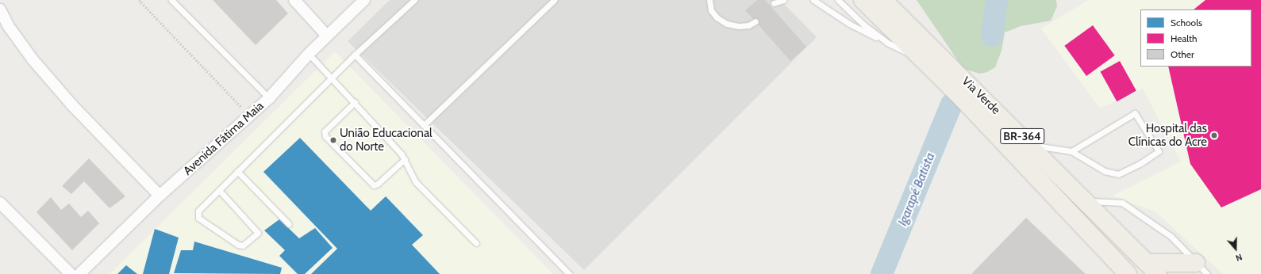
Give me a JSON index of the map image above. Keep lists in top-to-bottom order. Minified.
{"streets":{"main road":["Via Verde","BR-364"],"street":["Avenida Fátima Maia"]},"water":["Igarapé Batista"],"places":["Hospital das Clínicas do Acre","União Educacional do Norte"],"legend":["Schools","Health","Other"],"north":"bottom"}
